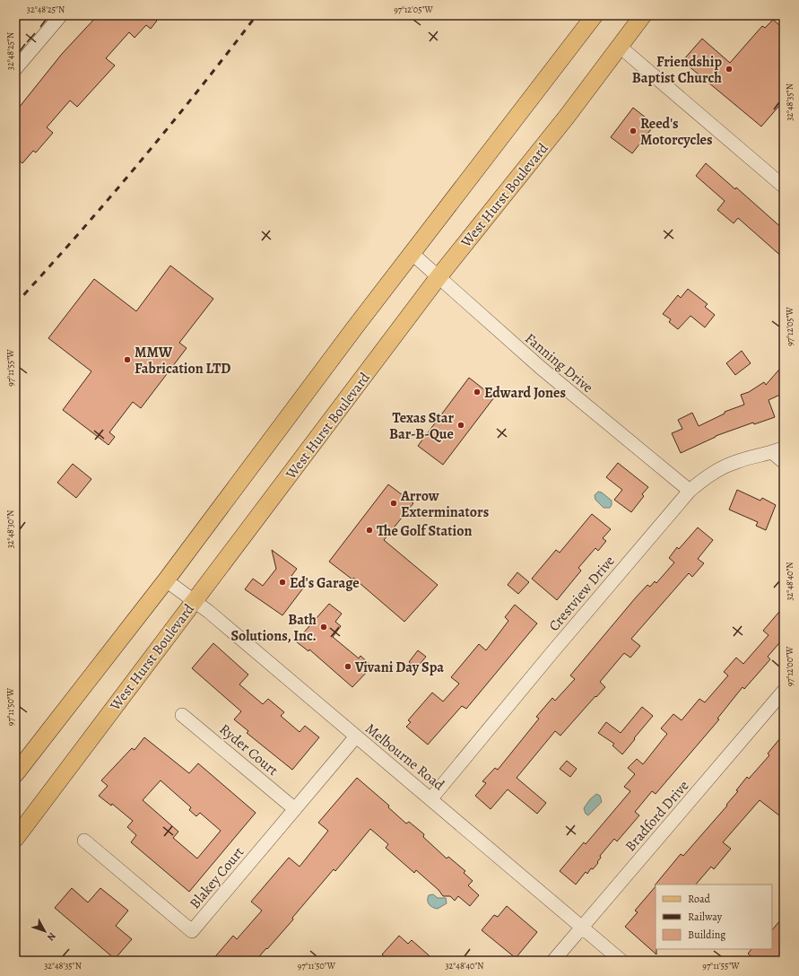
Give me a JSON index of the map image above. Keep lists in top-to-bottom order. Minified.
{"streets":{"main road":["West Hurst Boulevard"],"street":["Fanning Drive","Crestview Drive","Ryder Court","Melbourne Road","Bradford Drive","Blakey Court"]},"crossings":[["West Hurst Boulevard","Fanning Drive"],["West Hurst Boulevard","Melbourne Road"],["Fanning Drive","Crestview Drive"],["Crestview Drive","Melbourne Road"],["Ryder Court","Blakey Court"],["Melbourne Road","Bradford Drive"],["Melbourne Road","Blakey Court"]],"places":["Friendship Baptist Church","Reed's Motorcycles","MMW Fabrication LTD","Edward Jones","Texas Star Bar-B-Que","Arrow Exterminators","The Golf Station","Ed's Garage","Bath Solutions, Inc.","Vivani Day Spa"],"legend":["Road","Railway","Building"],"north":"bottom right","coordinates":["32°48'25\"N","97°12'05\"W","32°48'35\"N","97°11'55\"W","32°48'30\"N","32°48'40\"N","97°12'00\"W","97°11'50\"W"]}
